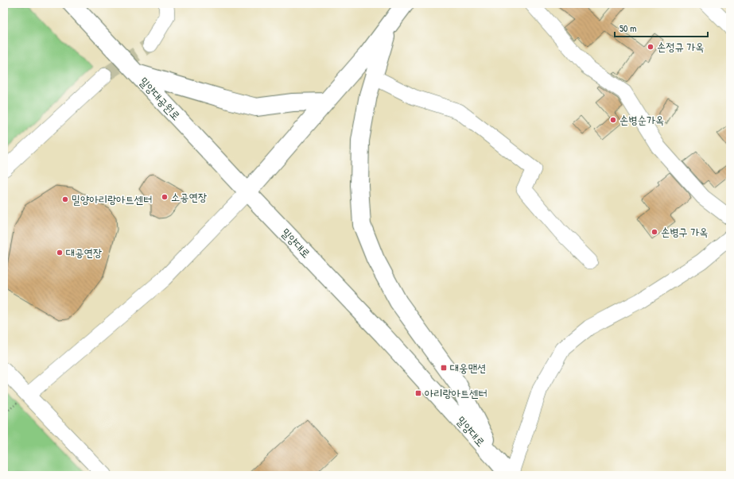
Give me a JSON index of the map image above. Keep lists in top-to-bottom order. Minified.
{"streets":{"main road":["밀양대공원로","밀양대로"]},"crossings":[["밀양대공원로","밀양대로"]],"places":{"other":["손정규 가옥","손병순가옥","소공연장","밀양아리랑아트센터","손병구 가옥","대공연장"],"transit":["대웅맨션","아리랑아트센터"]},"scale_bar":"50 m"}
